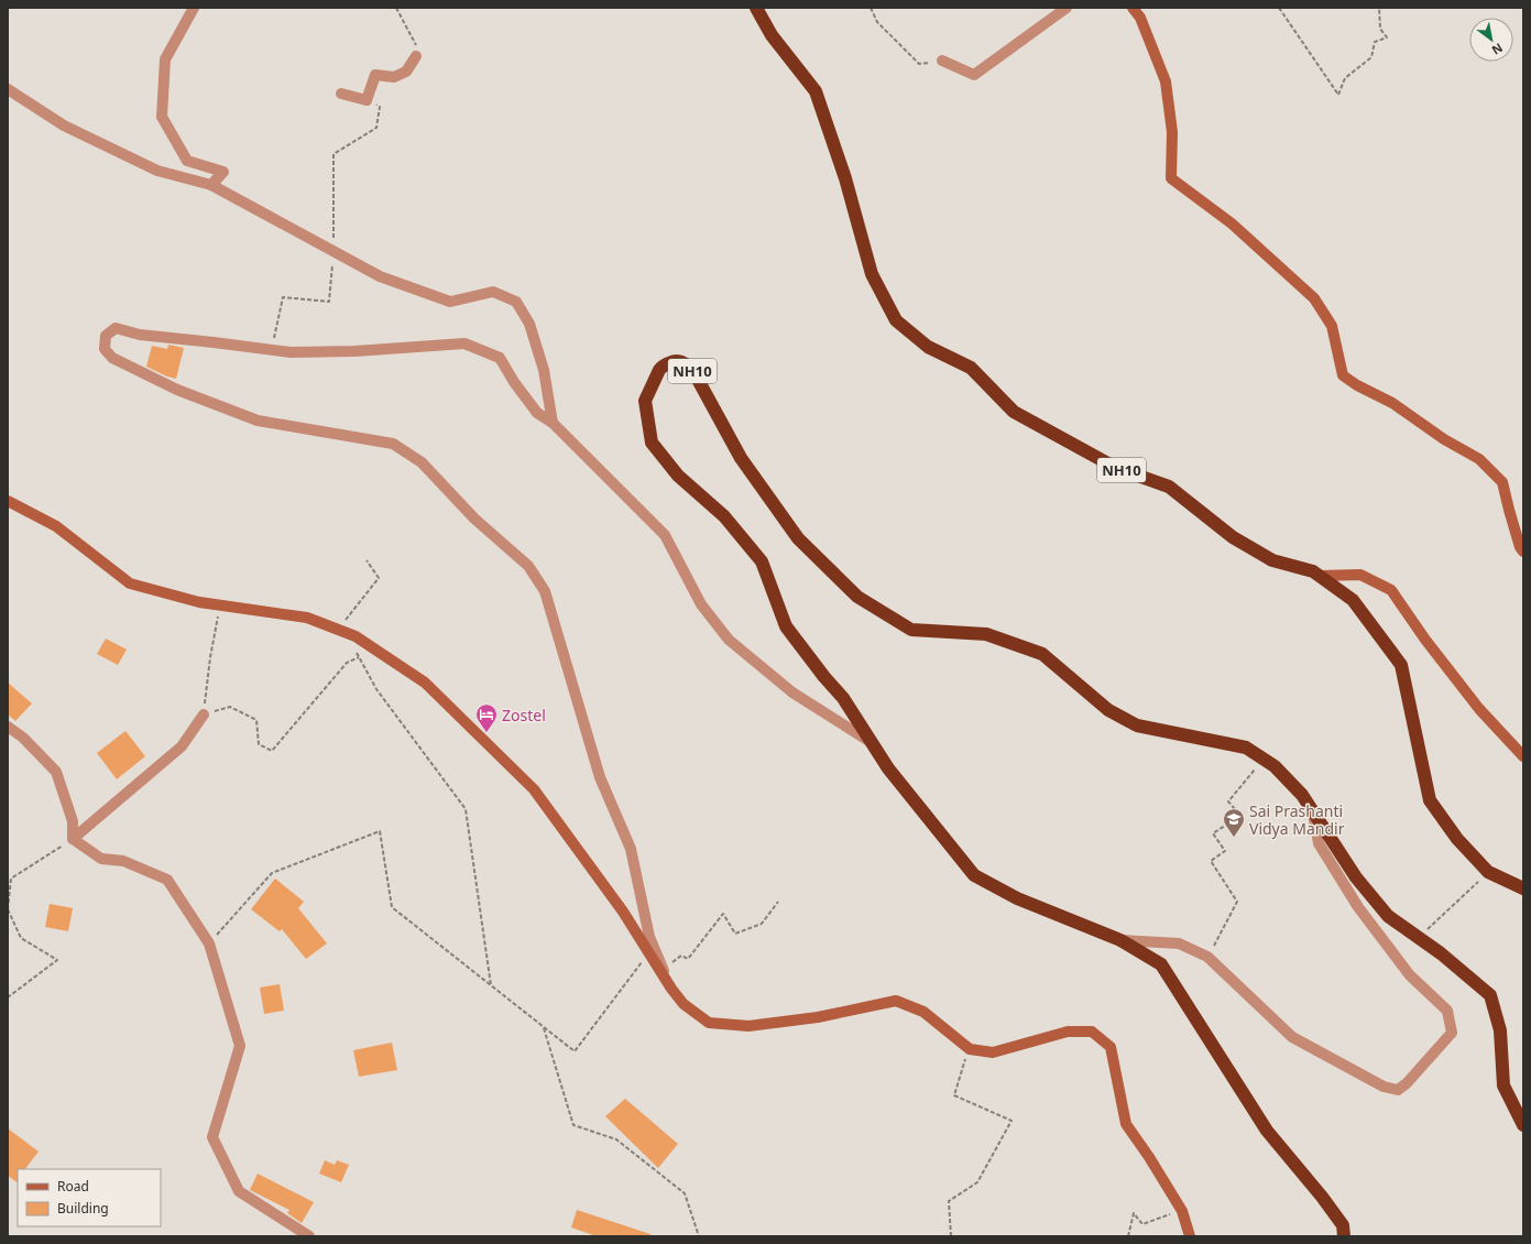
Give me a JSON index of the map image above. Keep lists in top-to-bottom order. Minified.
{"streets":{"highway":["NH10"]},"places":{"hotel":["Zostel"],"school or university":["Sai Prashanti Vidya Mandir"]},"legend":["Road","Building"],"north":"bottom right"}
